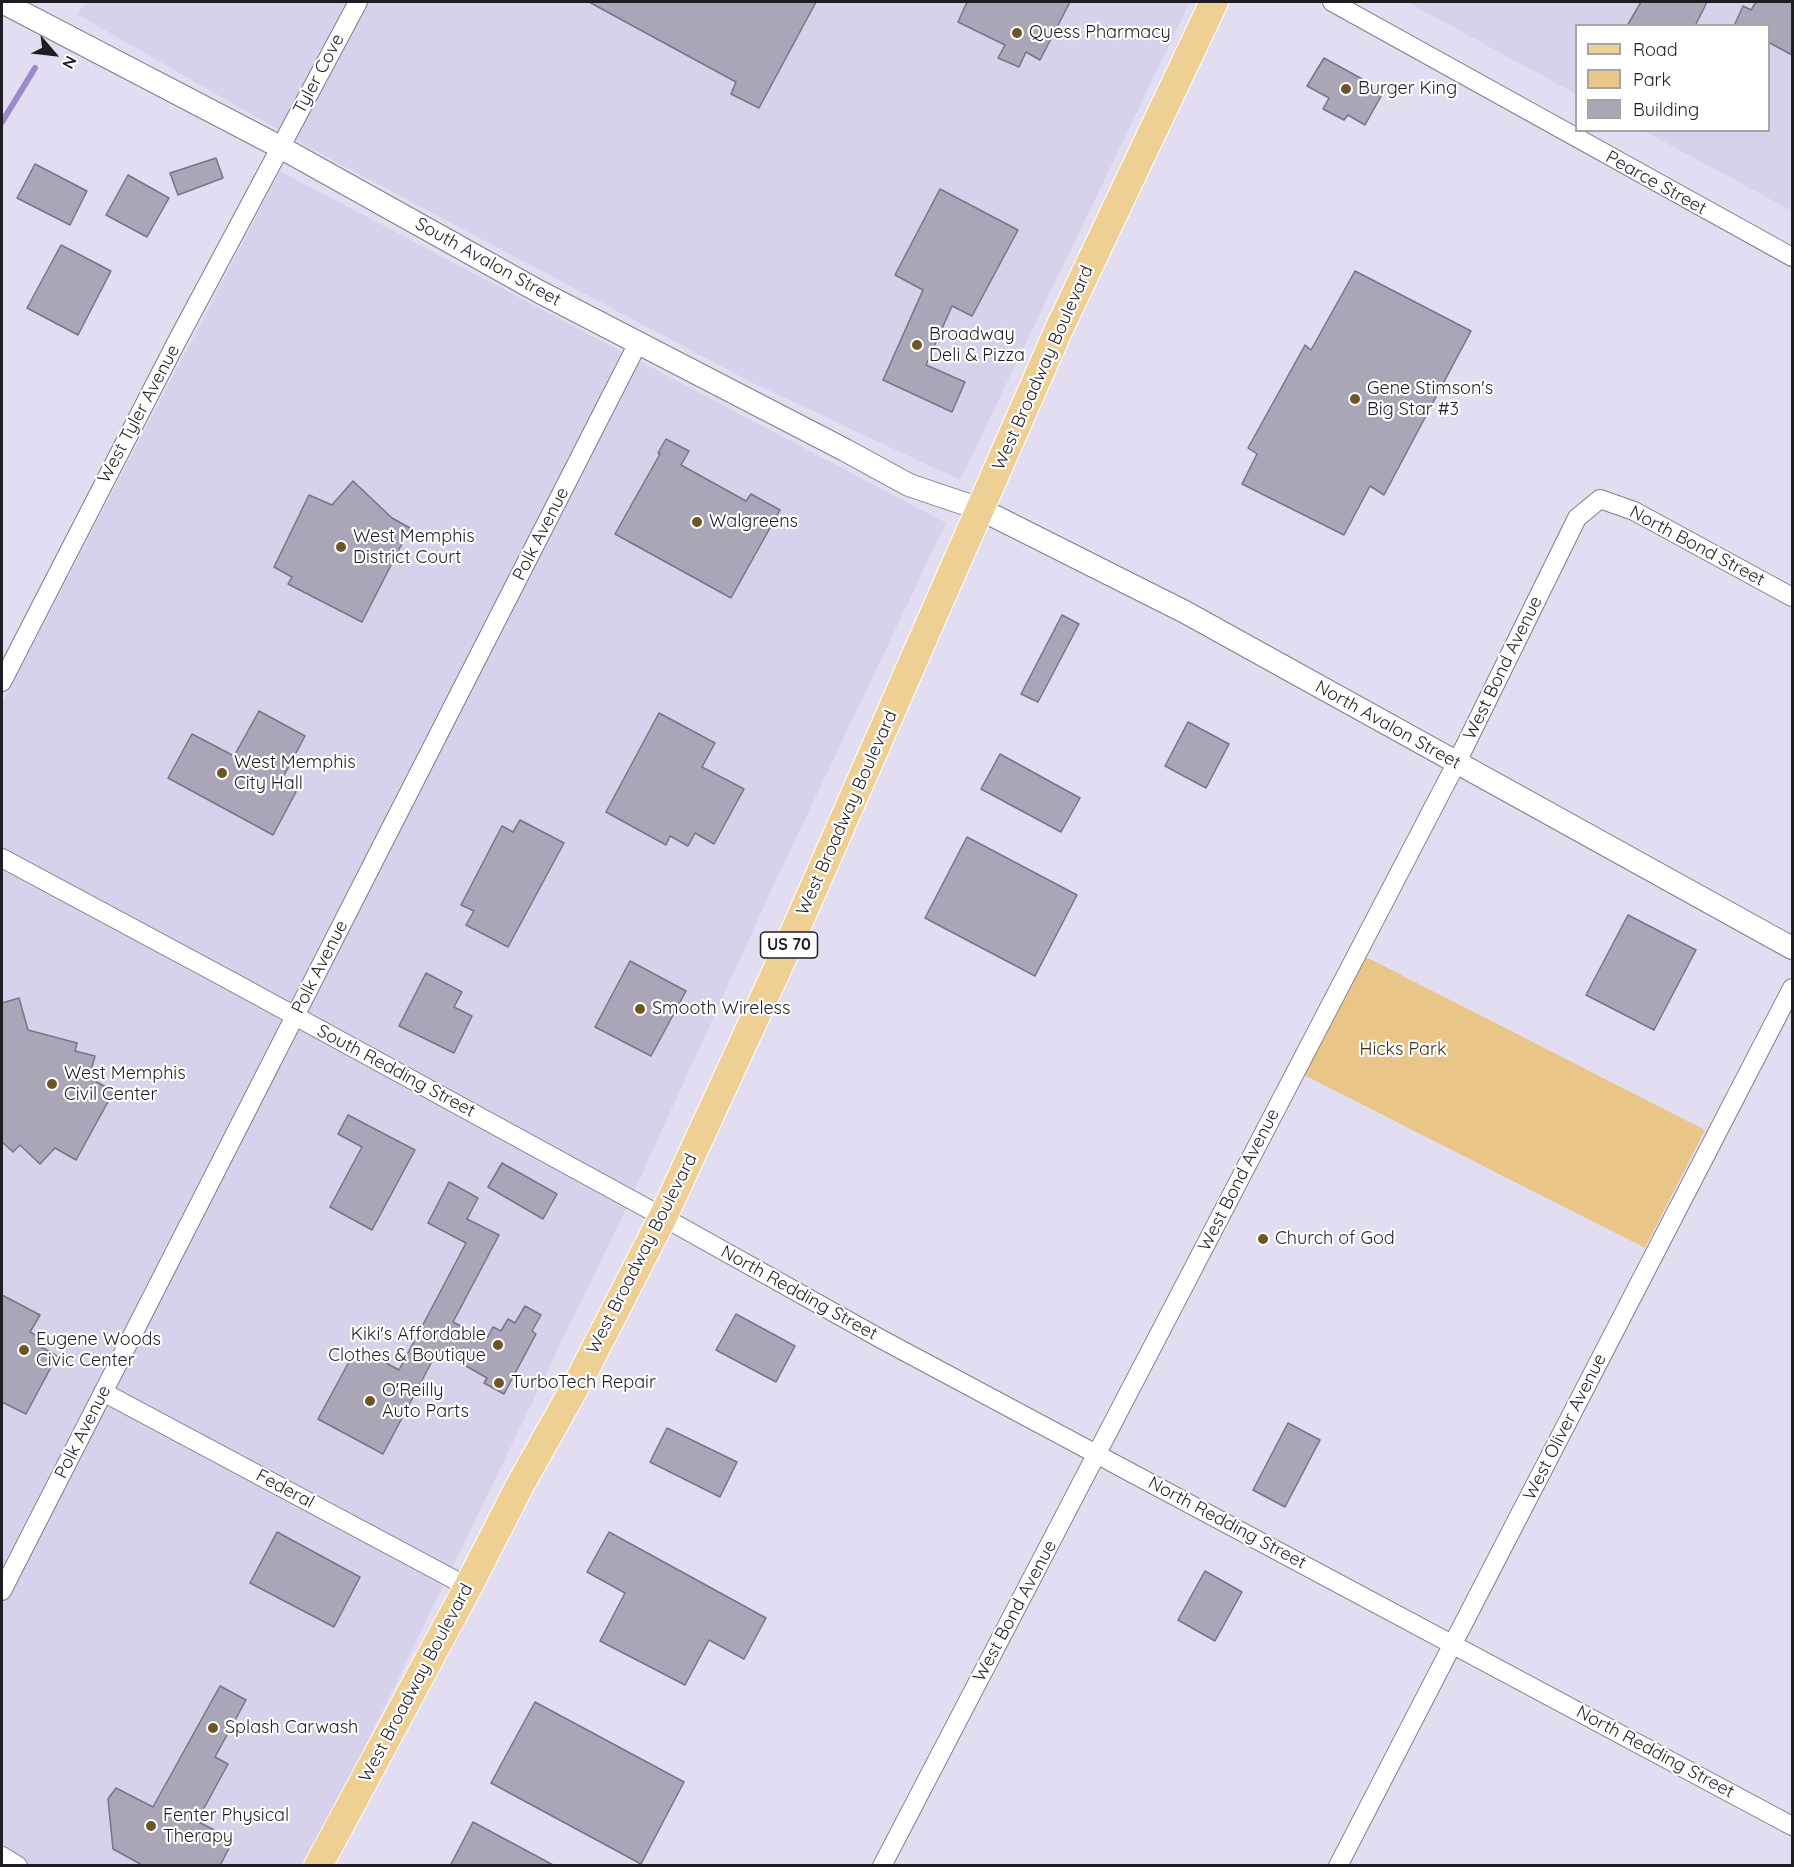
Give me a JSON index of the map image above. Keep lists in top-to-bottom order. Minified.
{"streets":{"main road":["West Broadway Boulevard","US 70"],"street":["Tyler Cove","Pearce Street","South Avalon Street","West Tyler Avenue","Polk Avenue","North Bond Street","West Bond Avenue","North Avalon Street","South Redding Street","North Redding Street","West Oliver Avenue","Federal"]},"crossings":[["Tyler Cove","South Avalon Street"],["Tyler Cove","West Tyler Avenue"],["South Avalon Street","West Broadway Boulevard"],["South Avalon Street","West Tyler Avenue"],["South Avalon Street","Polk Avenue"],["South Avalon Street","North Avalon Street"],["West Broadway Boulevard","North Avalon Street"],["West Broadway Boulevard","South Redding Street"],["West Broadway Boulevard","North Redding Street"],["West Broadway Boulevard","Federal"],["Polk Avenue","South Redding Street"],["Polk Avenue","Federal"],["North Bond Street","West Bond Avenue"],["West Bond Avenue","North Avalon Street"],["West Bond Avenue","North Redding Street"],["South Redding Street","North Redding Street"],["North Redding Street","West Oliver Avenue"]],"parks":["Hicks Park"],"places":["Quess Pharmacy","Burger King","Broadway Deli & Pizza","Gene Stimson's Big Star #3","Walgreens","West Memphis District Court","West Memphis City Hall","Smooth Wireless","West Memphis Civil Center","Church of God","Kiki's Affordable Clothes & Boutique","Eugene Woods Civic Center","TurboTech Repair","O'Reilly Auto Parts","Splash Carwash","Fenter Physical Therapy"],"legend":["Road","Park","Building"],"north":"bottom right"}
